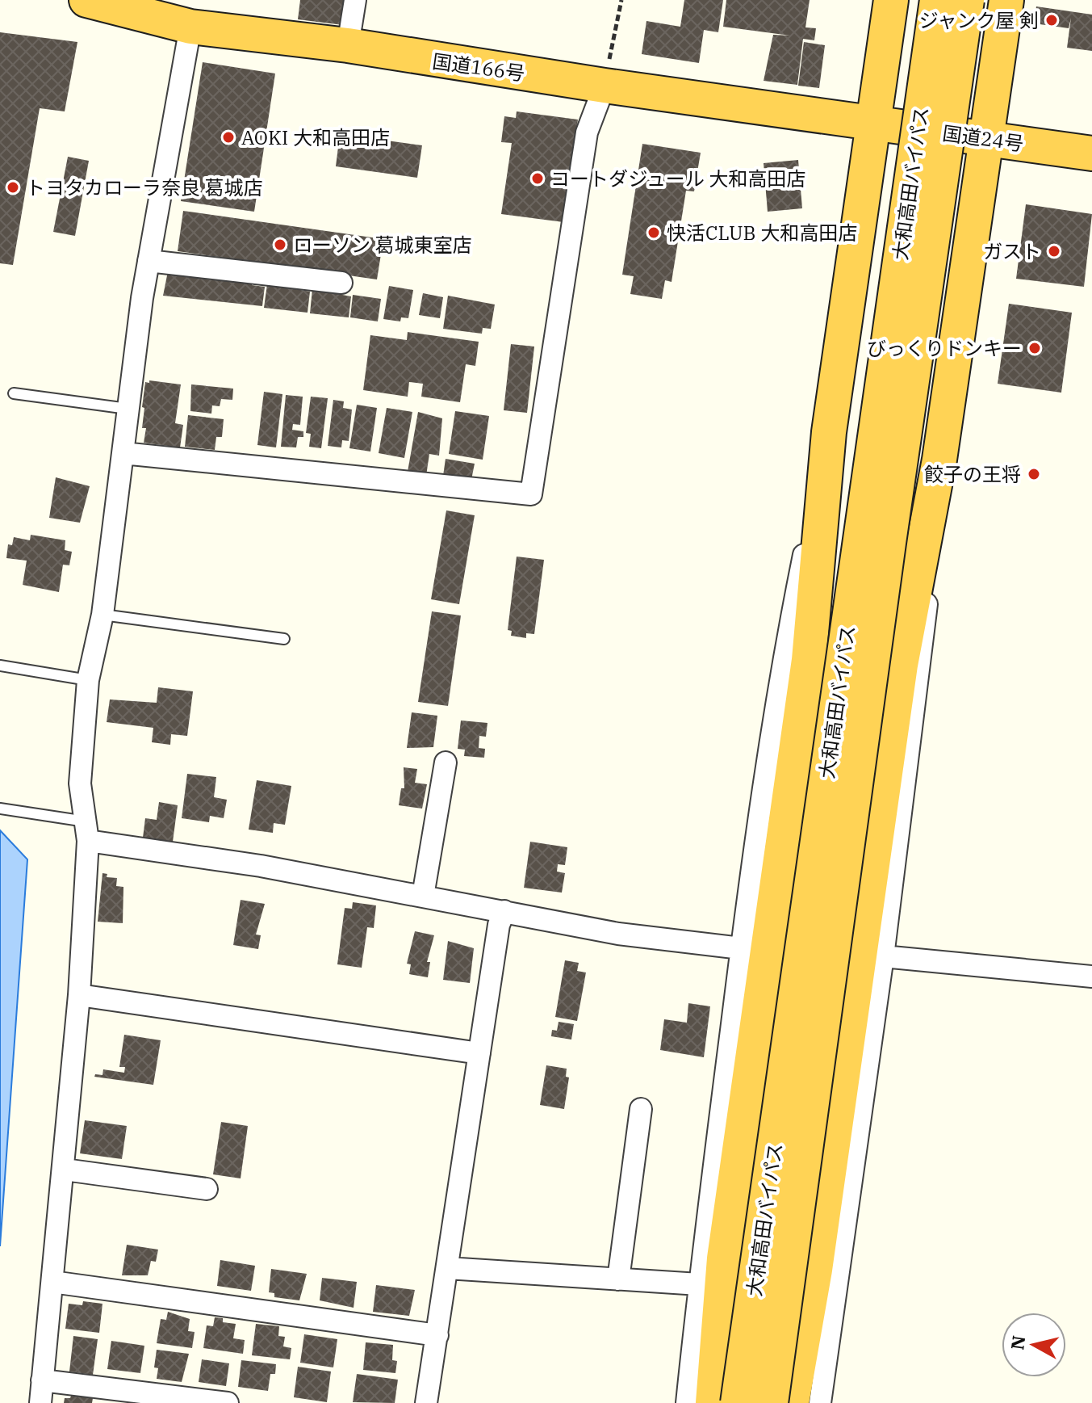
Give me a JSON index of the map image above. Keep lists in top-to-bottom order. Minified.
{"streets":{"highway":["国道166号","国道24号","大和高田バイパス"]},"crossings":[["国道166号","国道24号"]],"places":["ジャンク屋 剣","AOKI 大和高田店","コートダジュール 大和高田店","トヨタカローラ奈良 葛城店","快活CLUB 大和高田店","ローソン 葛城東室店","ガスト","びっくりドンキー","餃子の王将"],"north":"left"}
